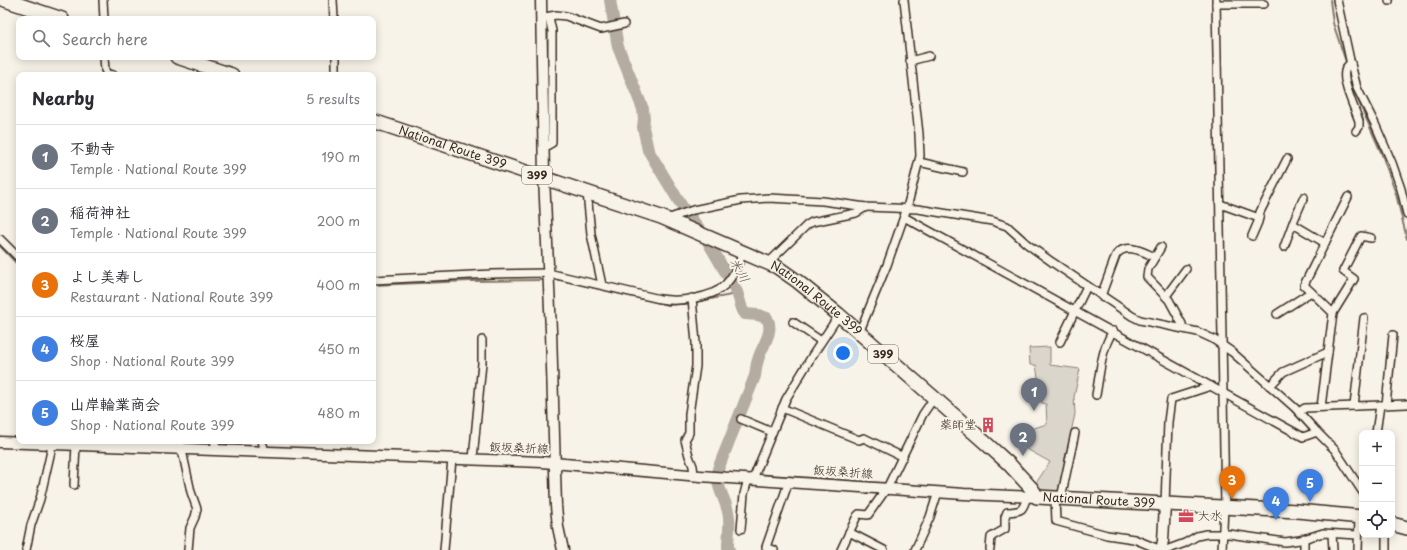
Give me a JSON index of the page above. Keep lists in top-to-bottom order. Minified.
{"streets":{"highway":["National Route 399","399"],"main road":["飯坂桑折線"]},"crossings":[["National Route 399","飯坂桑折線"]],"water":["米川"],"places":{"building":["薬師堂"],"office":["大水"]},"page":{"search":"Search here","heading":["Nearby","5 results"],"list":[{"mark":"1","name":"不動寺","note":"Temple · National Route 399","value":"190 m"},{"mark":"2","name":"稲荷神社","note":"Temple · National Route 399","value":"200 m"},{"mark":"3","name":"よし美寿し","note":"Restaurant · National Route 399","value":"400 m"},{"mark":"4","name":"桜屋","note":"Shop · National Route 399","value":"450 m"},{"mark":"5","name":"山岸輪業商会","note":"Shop · National Route 399","value":"480 m"}],"pins":["1","2","3","5","4"],"map_buttons":["+","−"]}}
